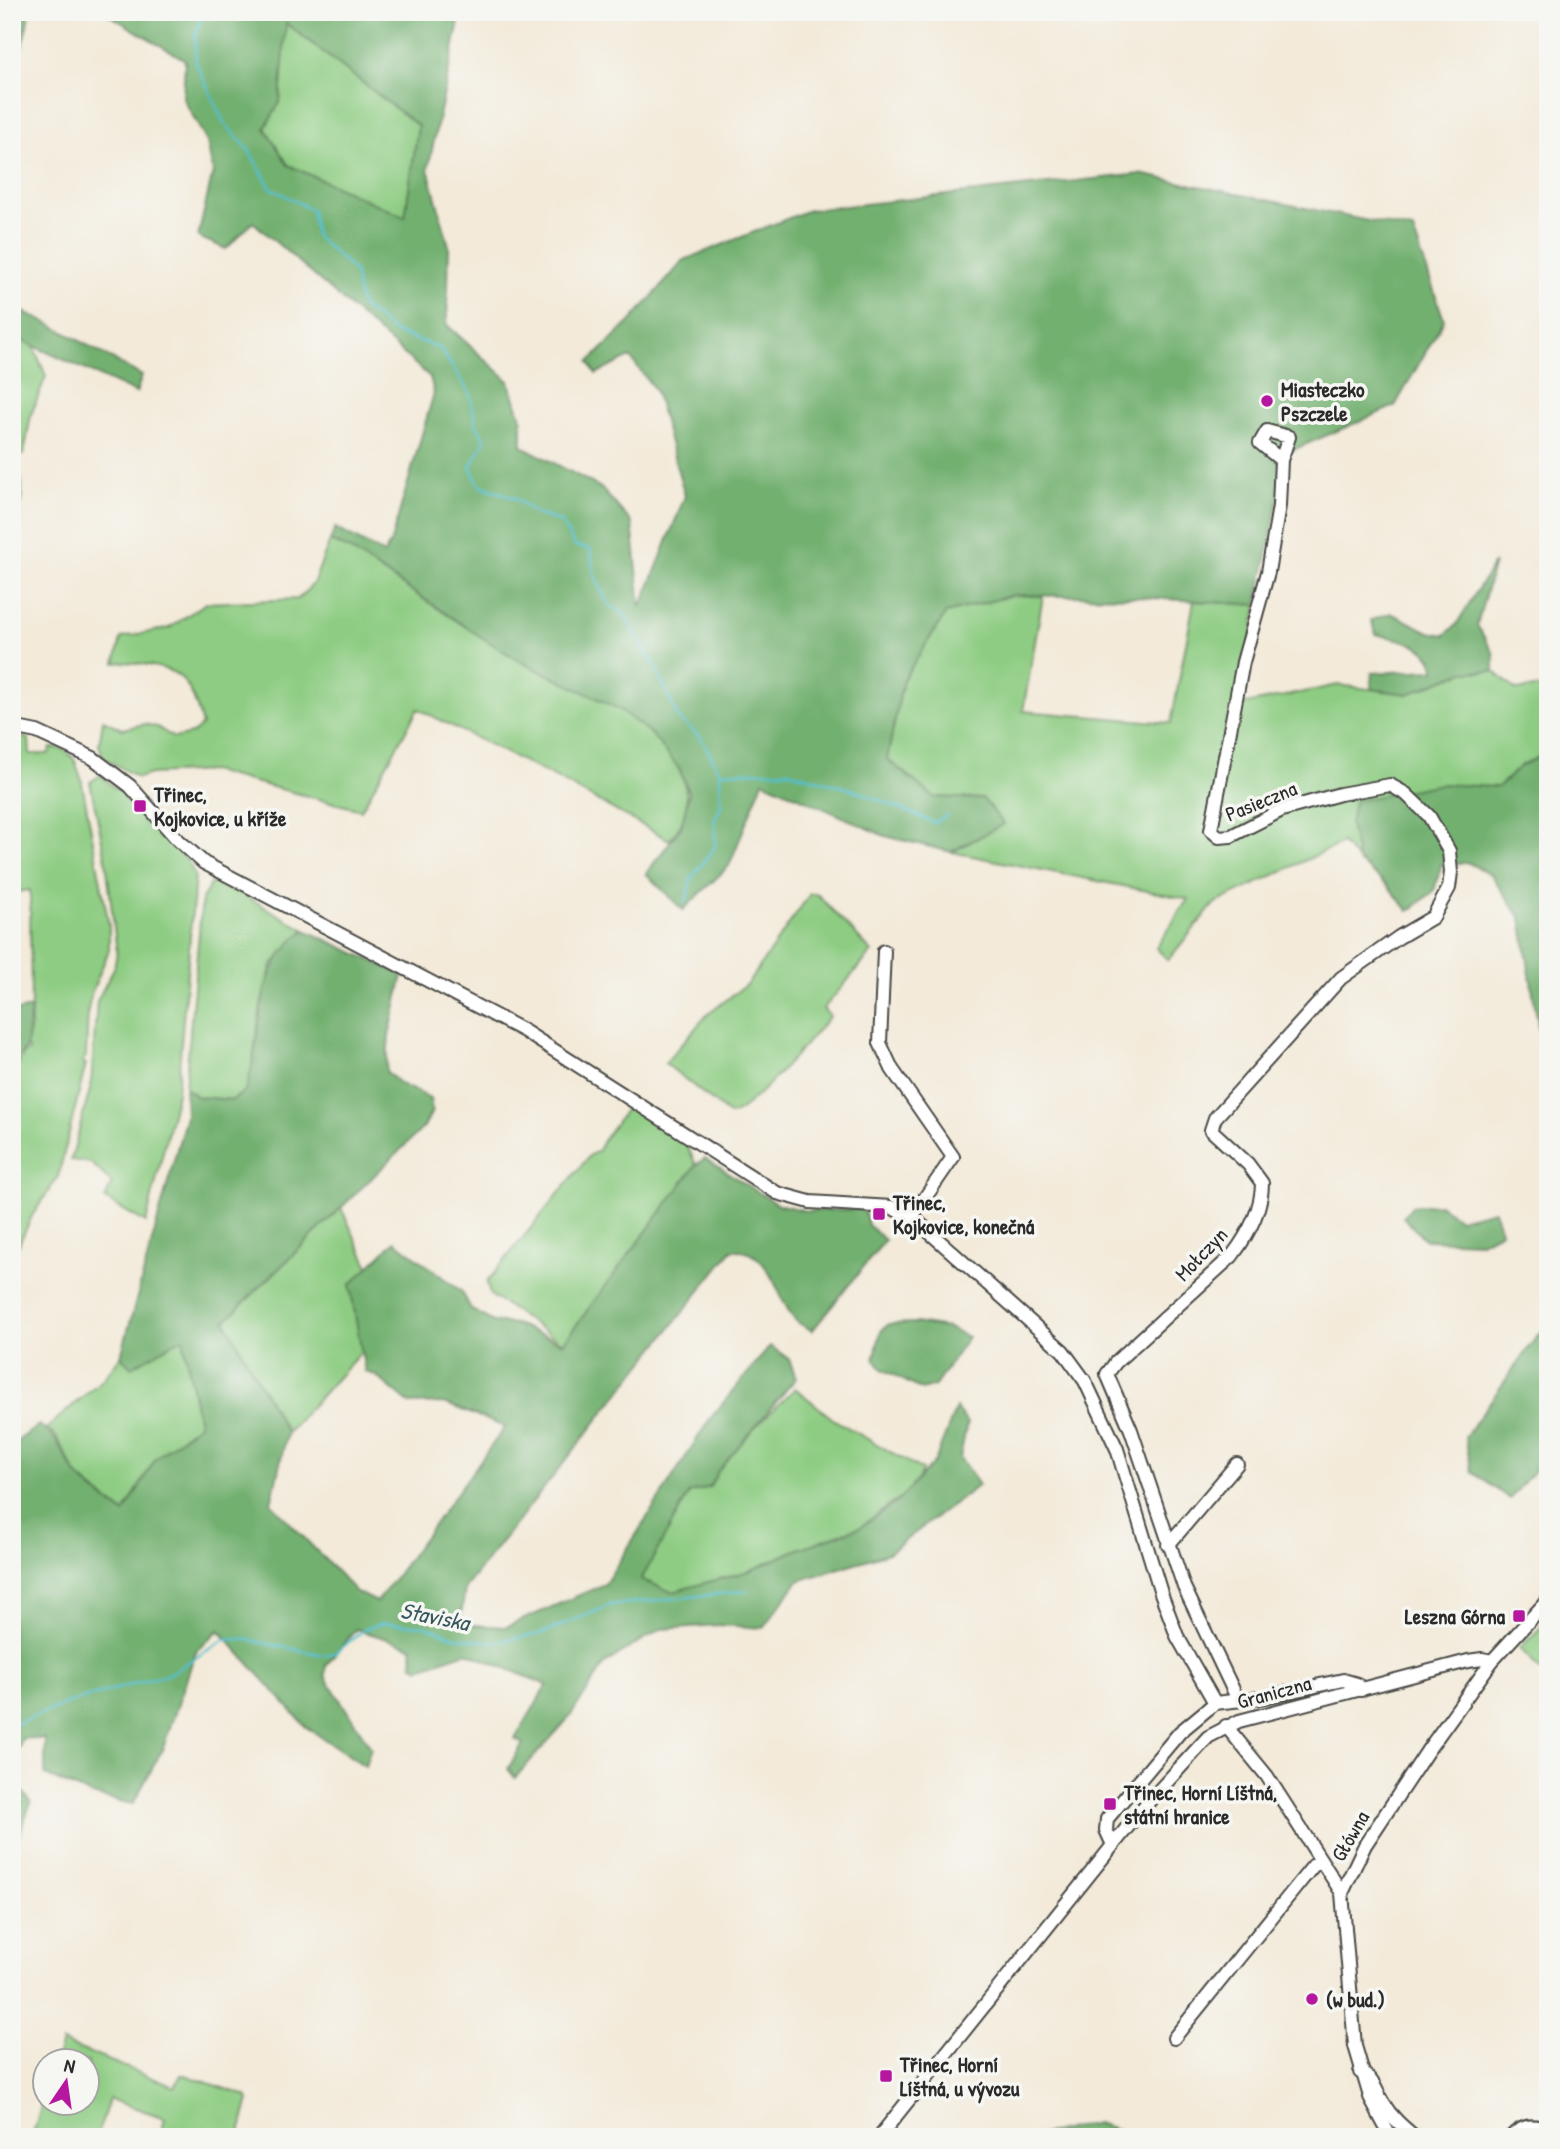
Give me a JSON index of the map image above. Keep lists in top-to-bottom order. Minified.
{"streets":{"street":["Pasieczna","Mołczyn","Graniczna","Główna"]},"crossings":[["Pasieczna","Mołczyn"],["Graniczna","Główna"]],"water":["Staviska"],"places":{"other":["Miasteczko Pszczele","(w bud.)"],"transit":["Třinec, Kojkovice, u kříže","Třinec, Kojkovice, konečná","Leszna Górna","Třinec, Horní Líštná, státní hranice","Třinec, Horní Líštná, u vývozu"]},"north":"top"}
